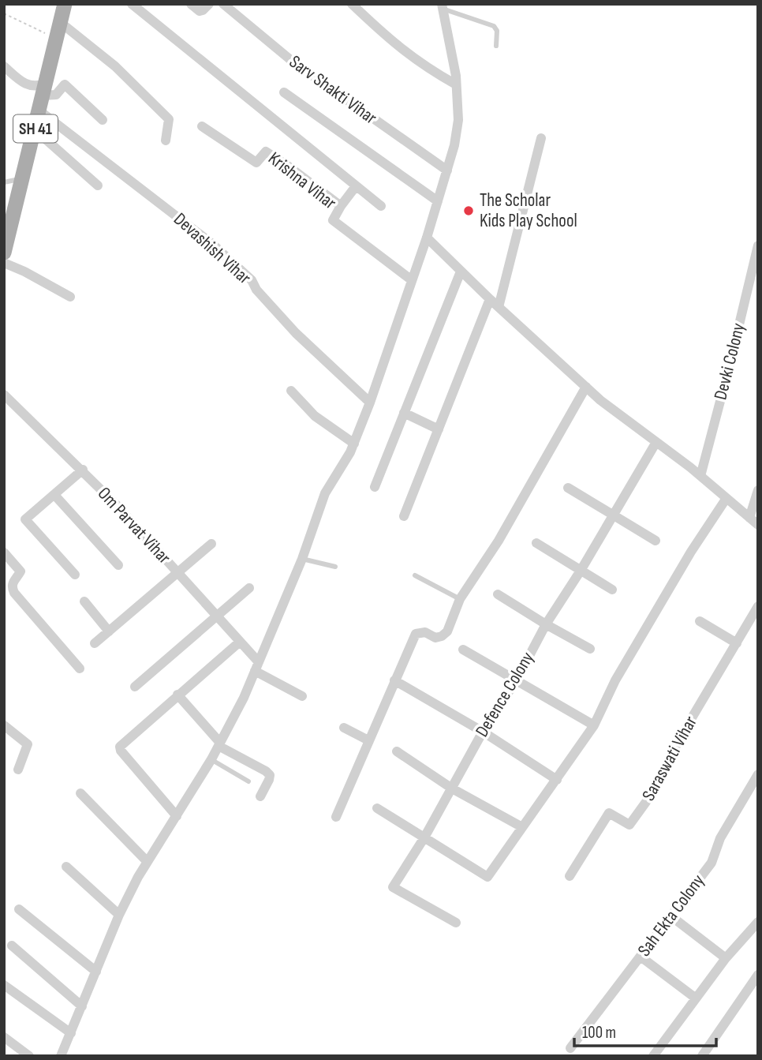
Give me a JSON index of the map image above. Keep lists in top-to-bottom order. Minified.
{"streets":{"main road":["SH 41"],"street":["Sarv Shakti Vihar","Krishna Vihar","Devashish Vihar","Devki Colony","Om Parvat Vihar","Defence Colony","Saraswati Vihar","Sah Ekta Colony"]},"crossings":[["SH 41","Devashish Vihar"]],"places":["The Scholar Kids Play School"],"scale_bar":"100 m"}
